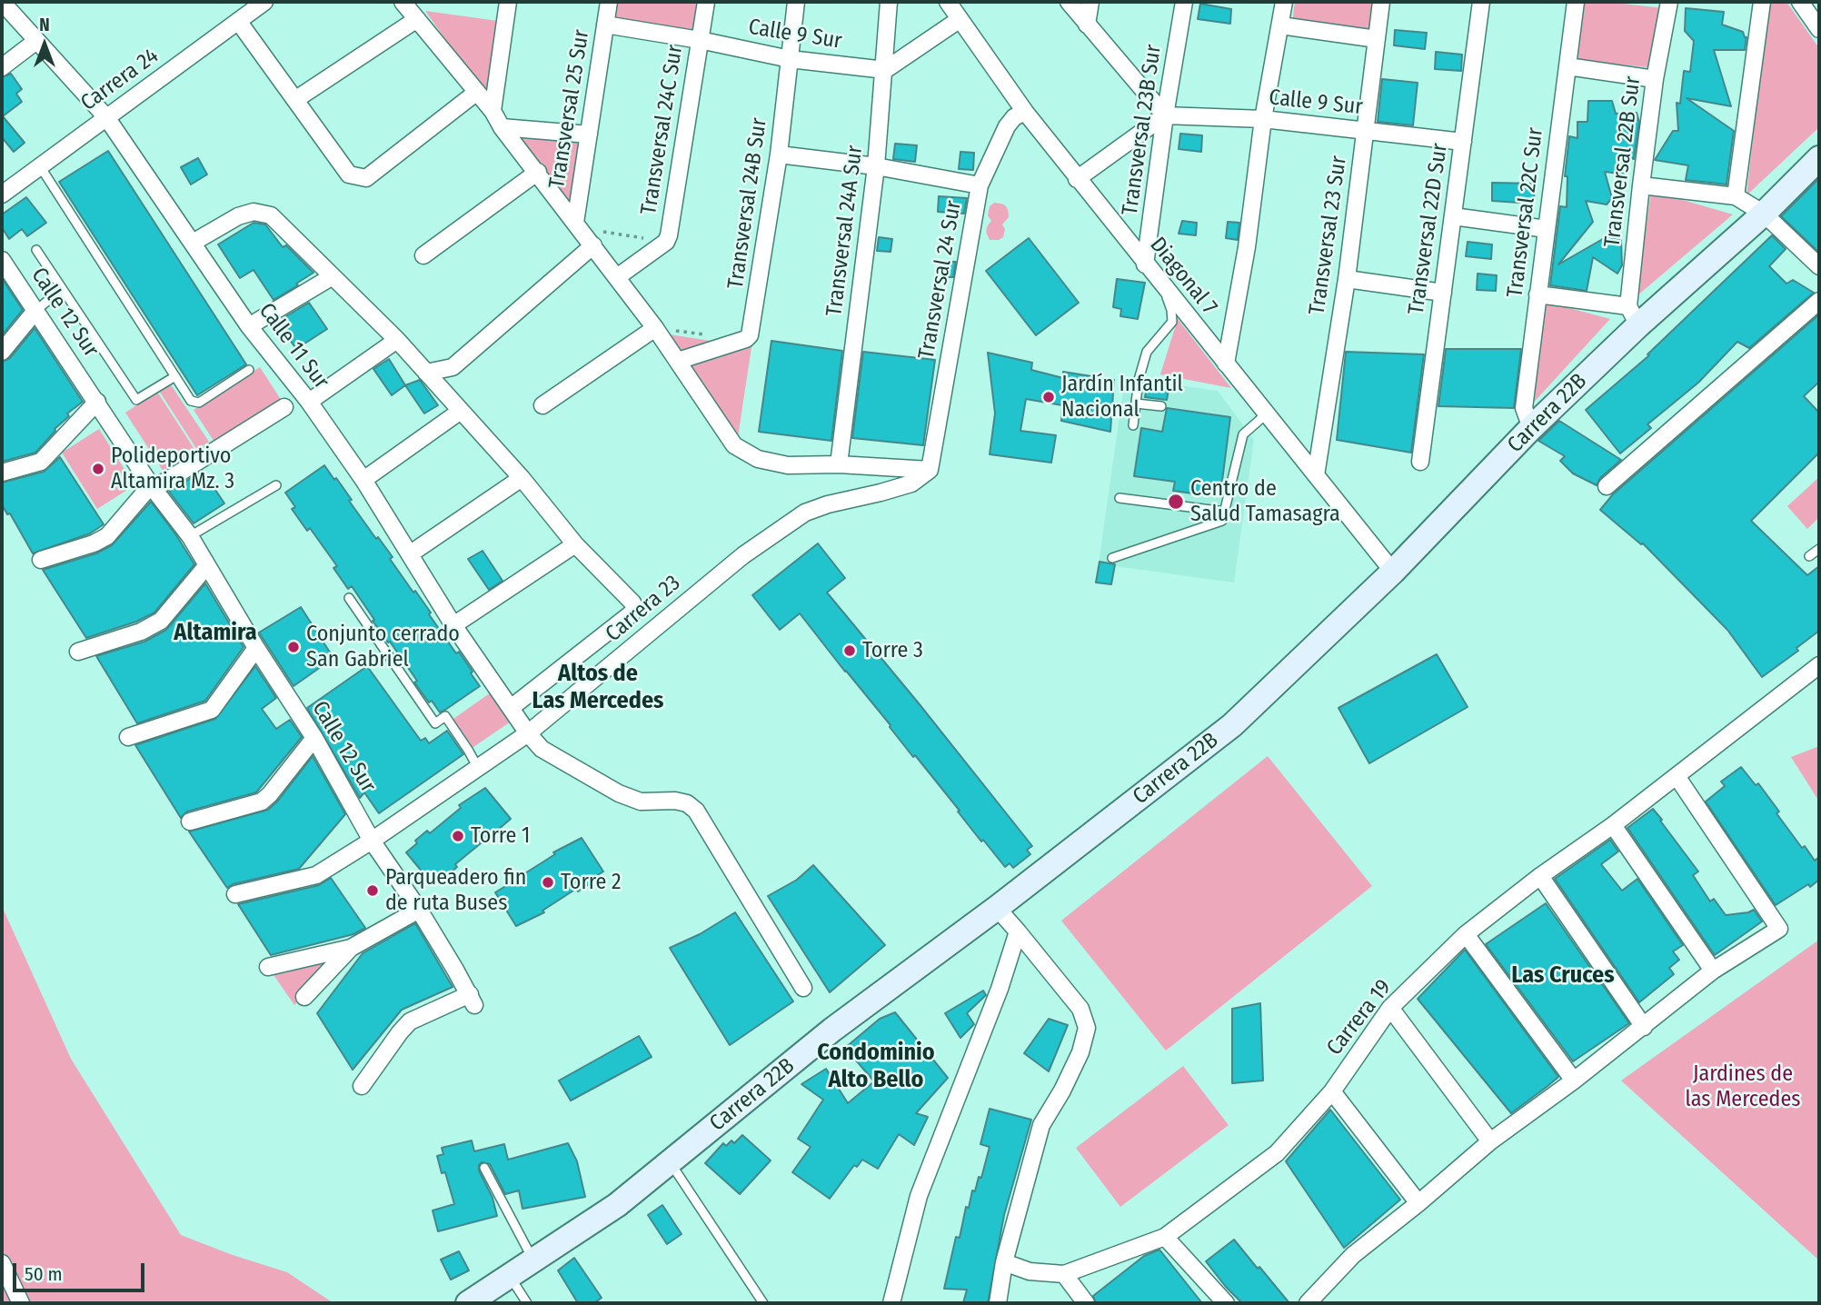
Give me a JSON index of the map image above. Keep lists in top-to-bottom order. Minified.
{"streets":{"street":["Calle 9 Sur","Carrera 24","Transversal 25 Sur","Transversal 24C Sur","Transversal 23B Sur","Transversal 22B Sur","Transversal 24B Sur","Transversal 22C Sur","Transversal 22D Sur","Transversal 24A Sur","Transversal 23 Sur","Diagonal 7","Transversal 24 Sur","Calle 12 Sur","Calle 11 Sur","Carrera 22B","Carrera 23","Carrera 19"]},"crossings":[["Calle 9 Sur","Transversal 25 Sur"],["Calle 9 Sur","Transversal 24C Sur"],["Calle 9 Sur","Transversal 23B Sur"],["Calle 9 Sur","Transversal 24B Sur"],["Calle 9 Sur","Transversal 22D Sur"],["Calle 9 Sur","Transversal 24A Sur"],["Calle 9 Sur","Transversal 23 Sur"],["Carrera 24","Calle 11 Sur"],["Transversal 23B Sur","Diagonal 7"],["Transversal 22B Sur","Carrera 22B"],["Transversal 22C Sur","Carrera 22B"],["Transversal 23 Sur","Diagonal 7"],["Diagonal 7","Transversal 24 Sur"],["Diagonal 7","Carrera 22B"],["Transversal 24 Sur","Carrera 23"],["Calle 12 Sur","Carrera 23"],["Calle 11 Sur","Carrera 23"]],"districts":["Altamira","Altos de Las Mercedes","Las Cruces","Condominio Alto Bello"],"parks":["Jardines de las Mercedes"],"places":["Jardín Infantil Nacional","Polideportivo Altamira Mz. 3","Centro de Salud Tamasagra","Conjunto cerrado San Gabriel","Torre 3","Torre 1","Torre 2","Parqueadero fin de ruta Buses"],"scale_bar":"50 m","north":"top"}
